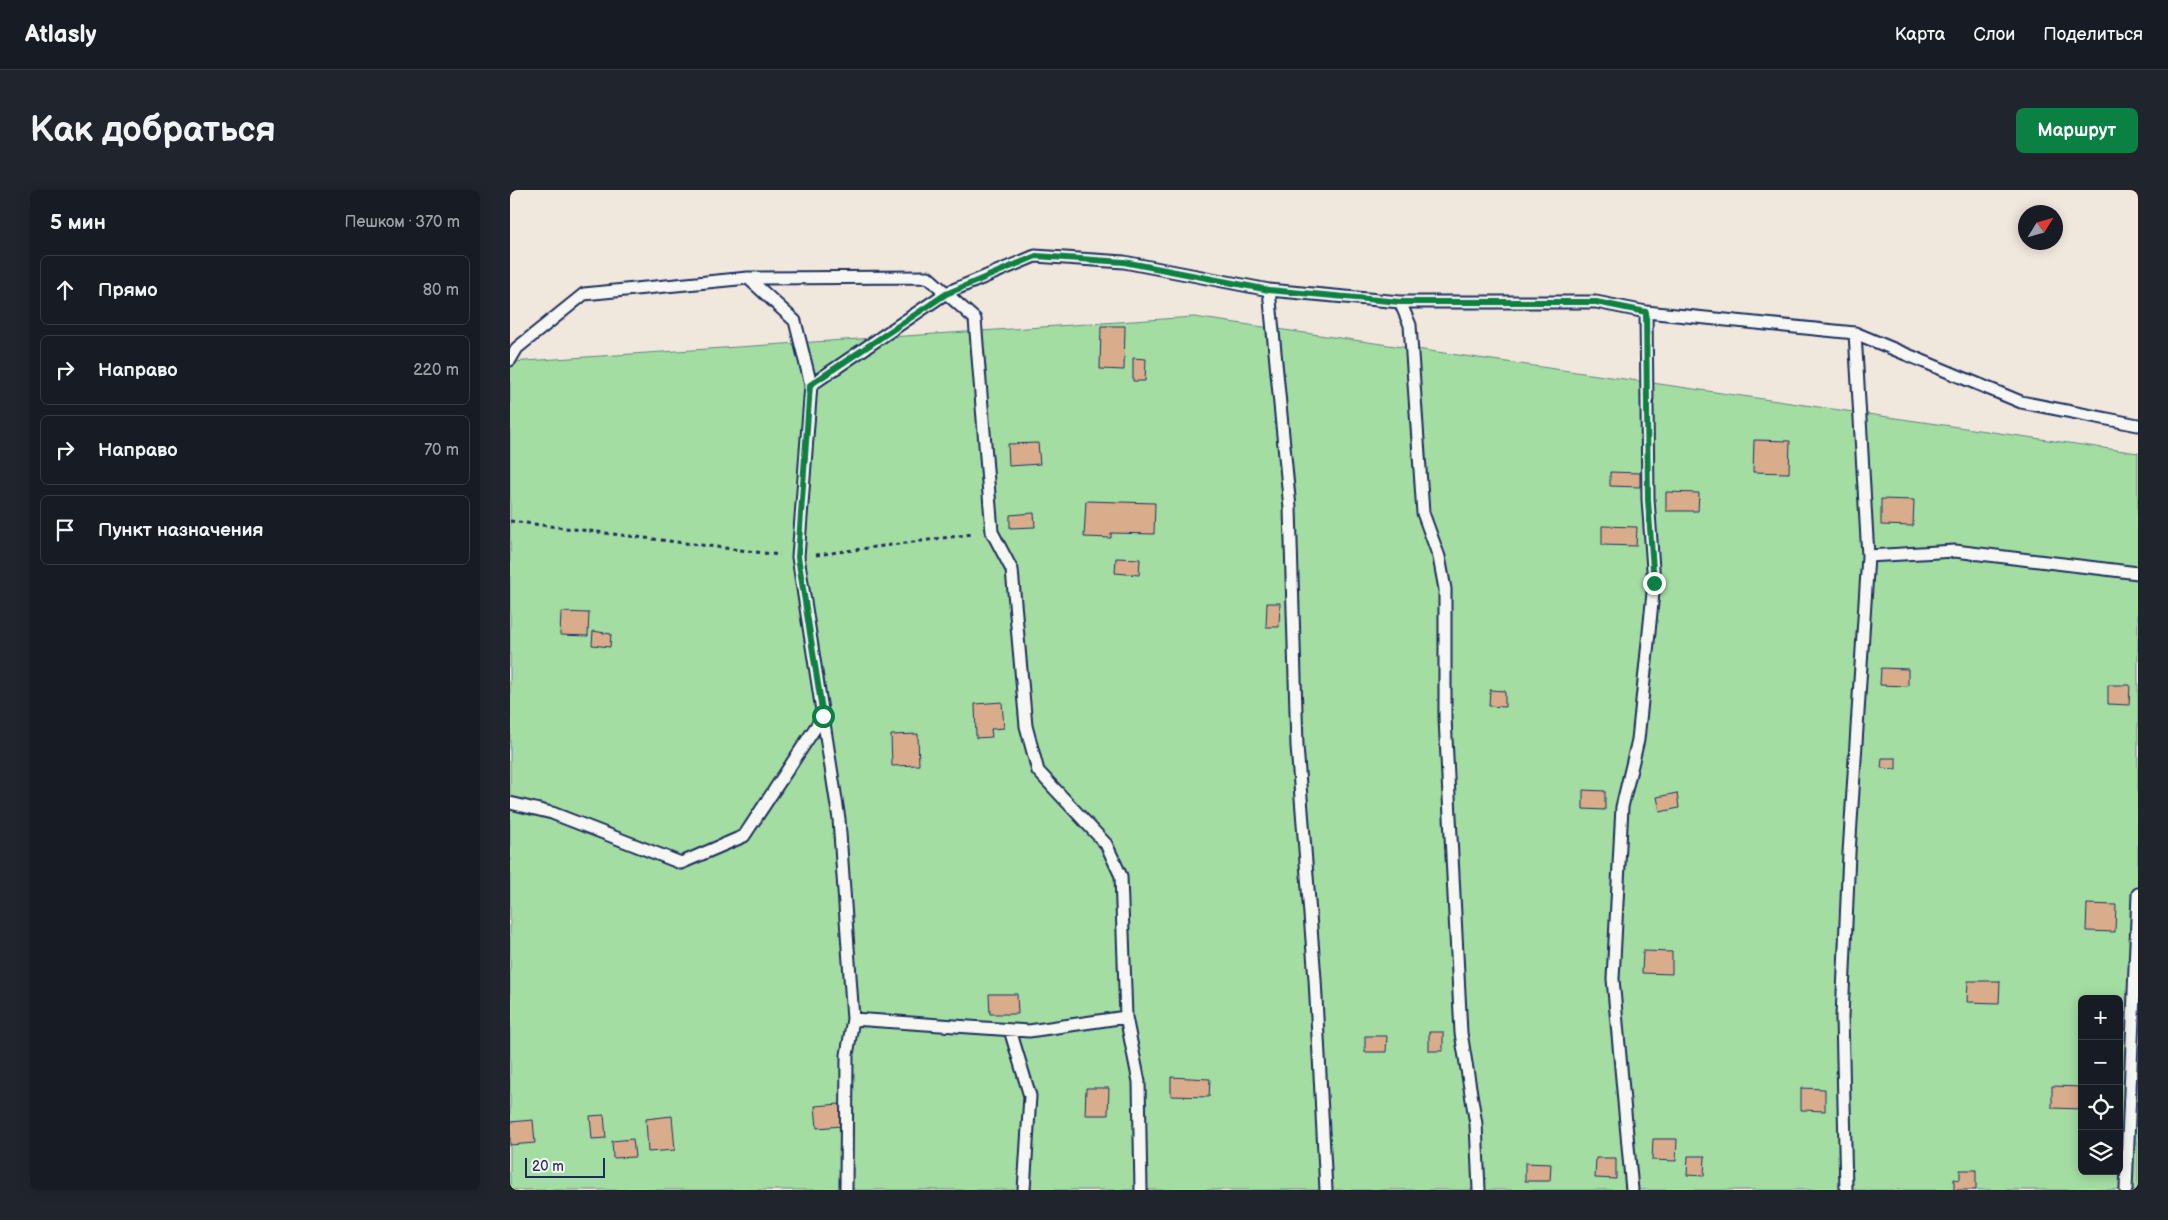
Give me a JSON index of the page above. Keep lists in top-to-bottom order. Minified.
{"scale_bar":"20 m","north":"top right","page":{"header":"Atlasly","nav":["Карта","Слои","Поделиться"],"buttons":"Маршрут","title":"Как добраться","heading":["5 мин","Пешком · 370 m"],"list":[["Прямо","80 m"],["Направо","220 m"],["Направо","70 m"],"Пункт назначения"],"map_buttons":["+","−"],"scale":"20 m"}}
